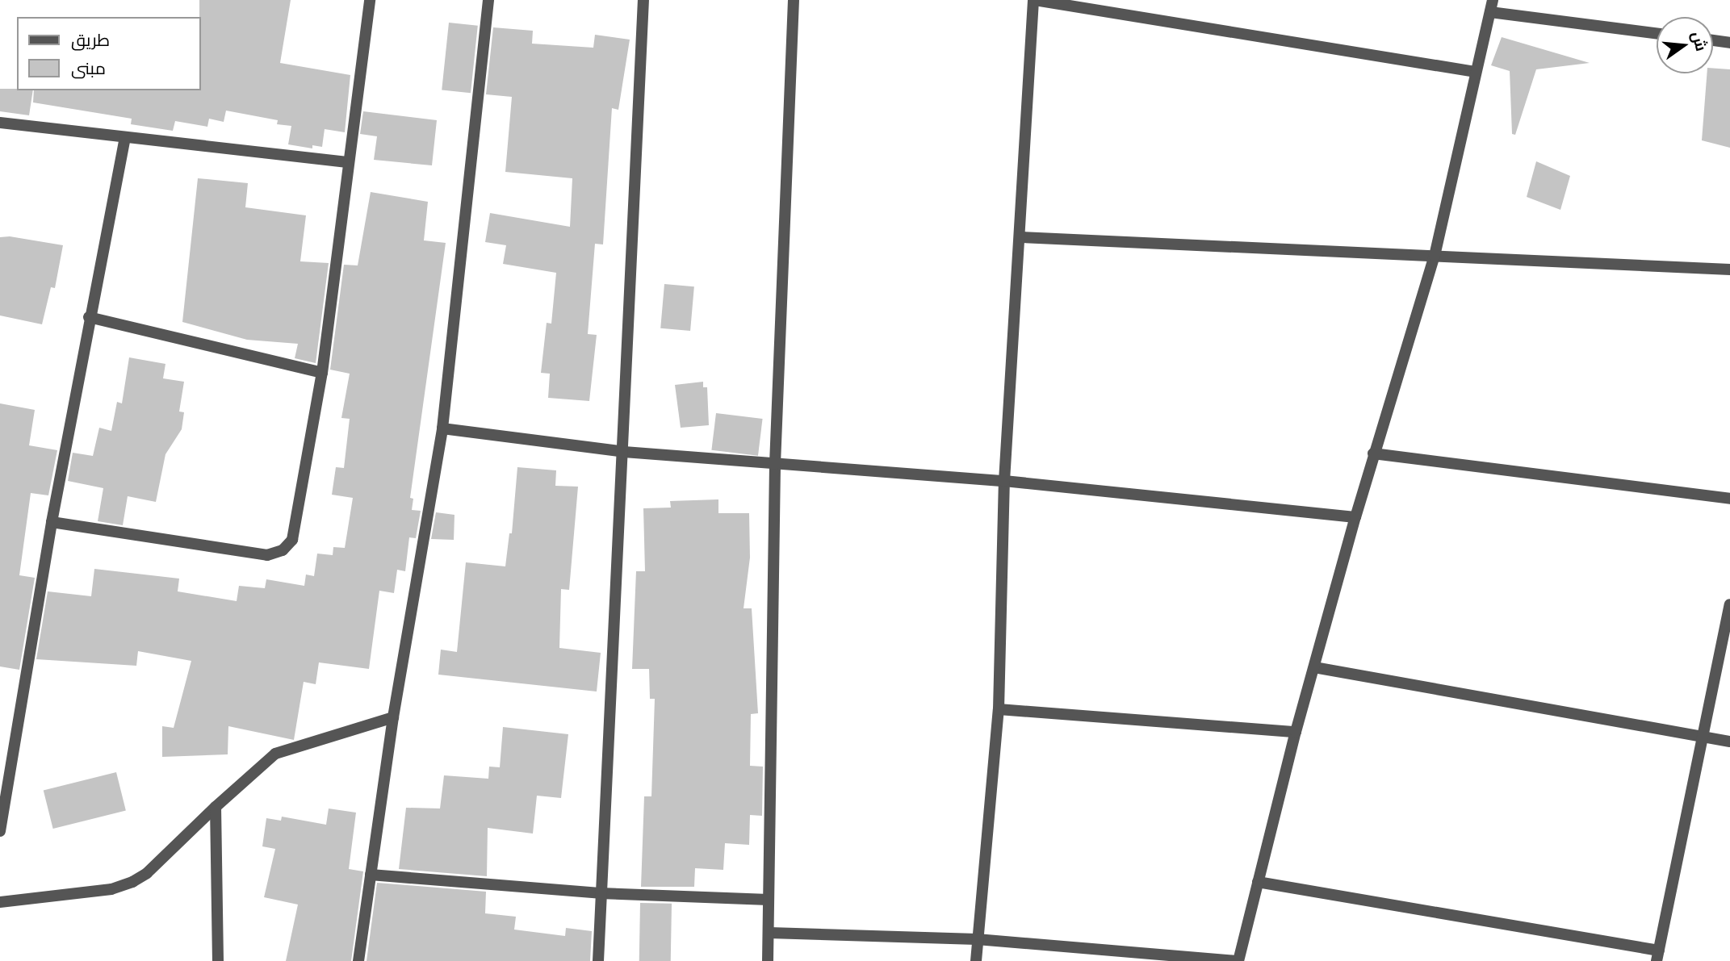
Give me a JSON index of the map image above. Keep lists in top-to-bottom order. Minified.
{"legend":["طريق","مبنى"],"north":"right"}
